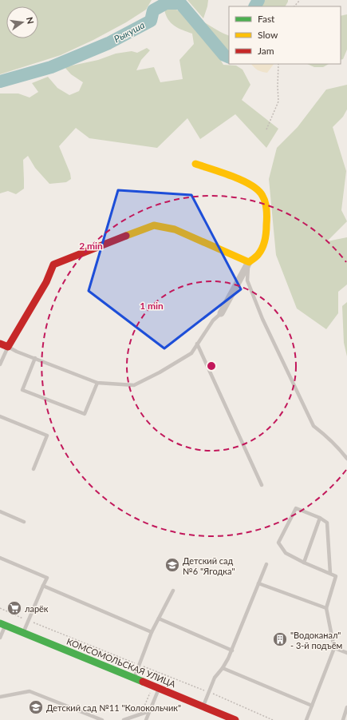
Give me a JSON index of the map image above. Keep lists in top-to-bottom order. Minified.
{"streets":{"street":["КОМСОМОЛЬСКАЯ УЛИЦА"]},"water":["Рыкуша"],"places":{"school or university":["Детский сад №6 \"Ягодка\"","Детский сад №11 \"Колокольчик\""],"supermarket":["ларёк"],"building":["\"Водоканал\" - 3-й подъём"]},"legend":["Fast","Slow","Jam"],"north":"right","rings":["2 min","1 min"]}
